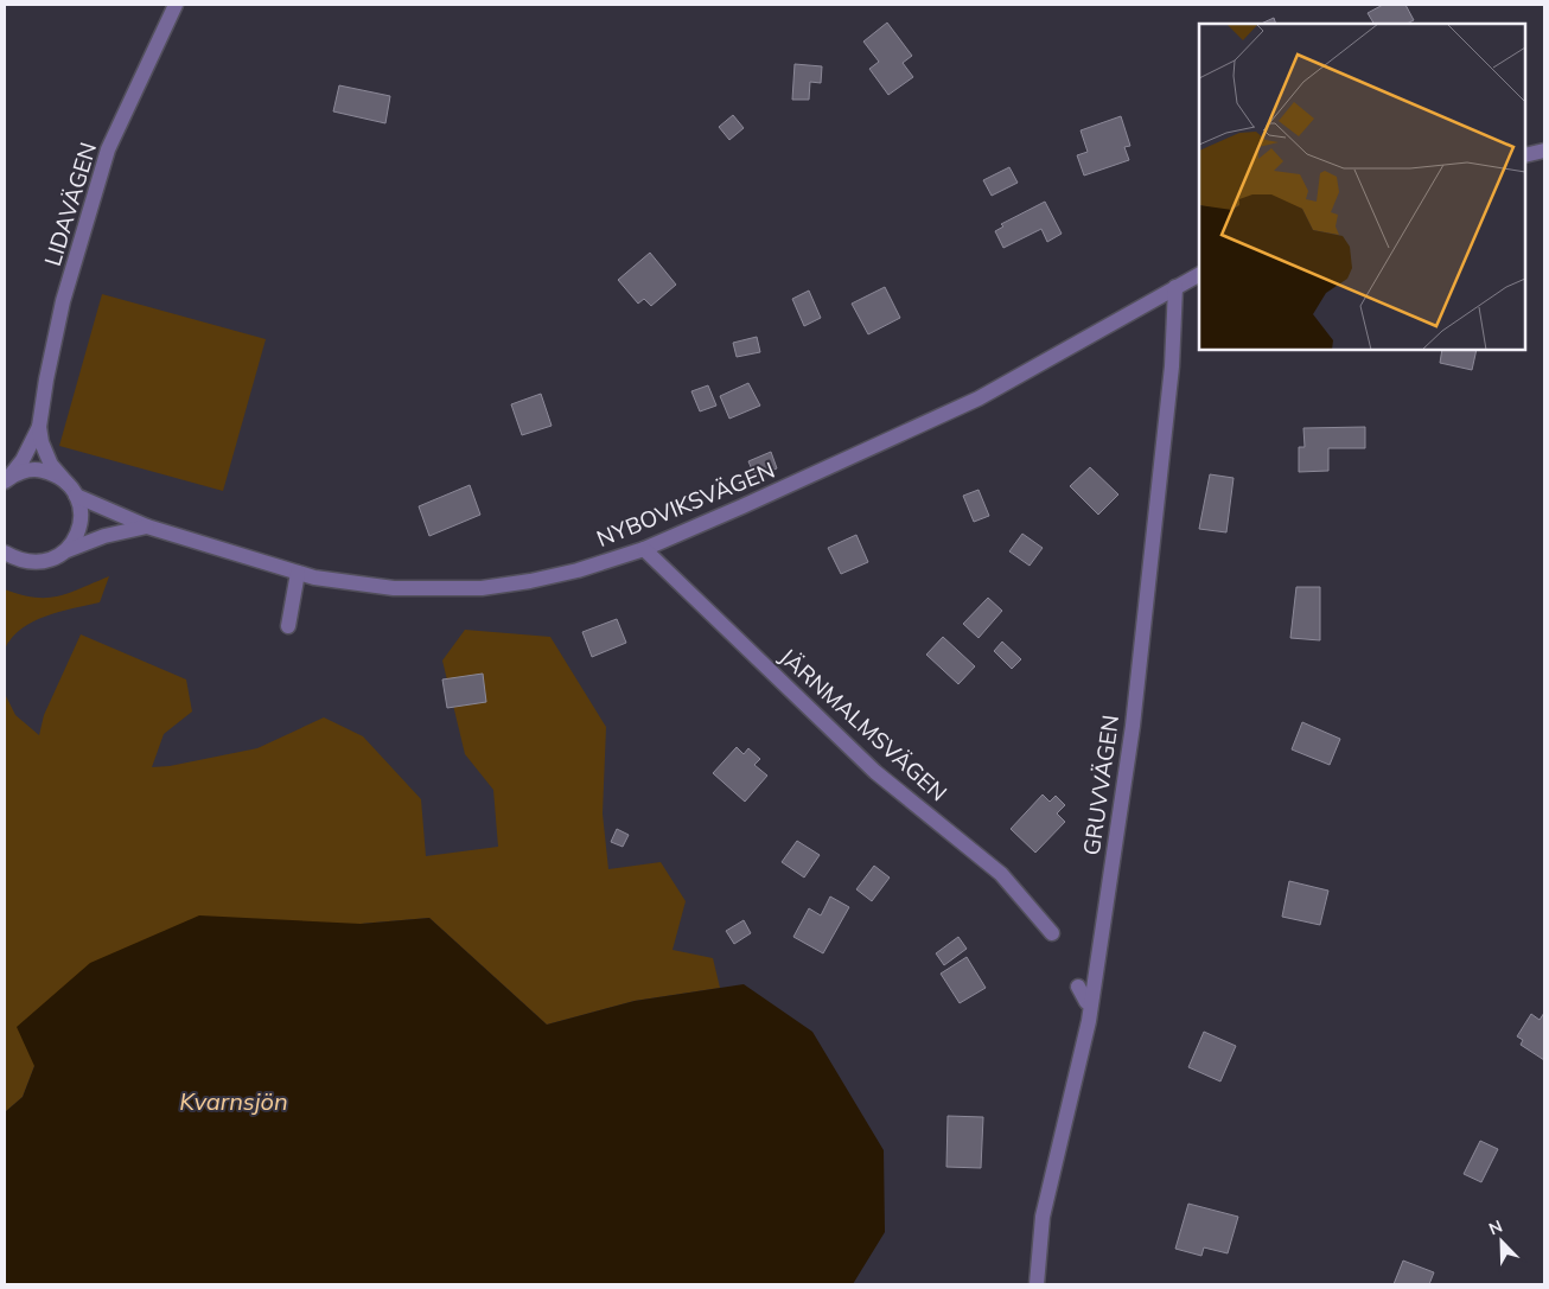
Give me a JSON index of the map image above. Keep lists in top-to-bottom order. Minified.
{"streets":{"street":["LIDAVÄGEN","NYBOVIKSVÄGEN","JÄRNMALMSVÄGEN","GRUVVÄGEN"]},"crossings":[["LIDAVÄGEN","NYBOVIKSVÄGEN"],["NYBOVIKSVÄGEN","JÄRNMALMSVÄGEN"],["NYBOVIKSVÄGEN","GRUVVÄGEN"]],"water":["Kvarnsjön"],"north":"top left"}
